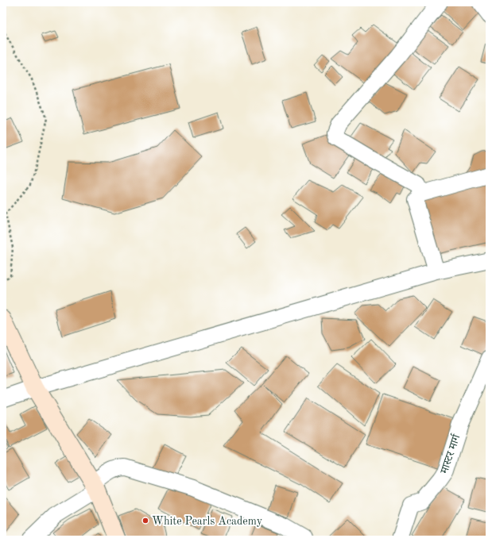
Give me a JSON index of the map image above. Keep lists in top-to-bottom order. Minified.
{"streets":{"street":["मास्टर मार्ग"]},"places":["White Pearls Academy"]}
